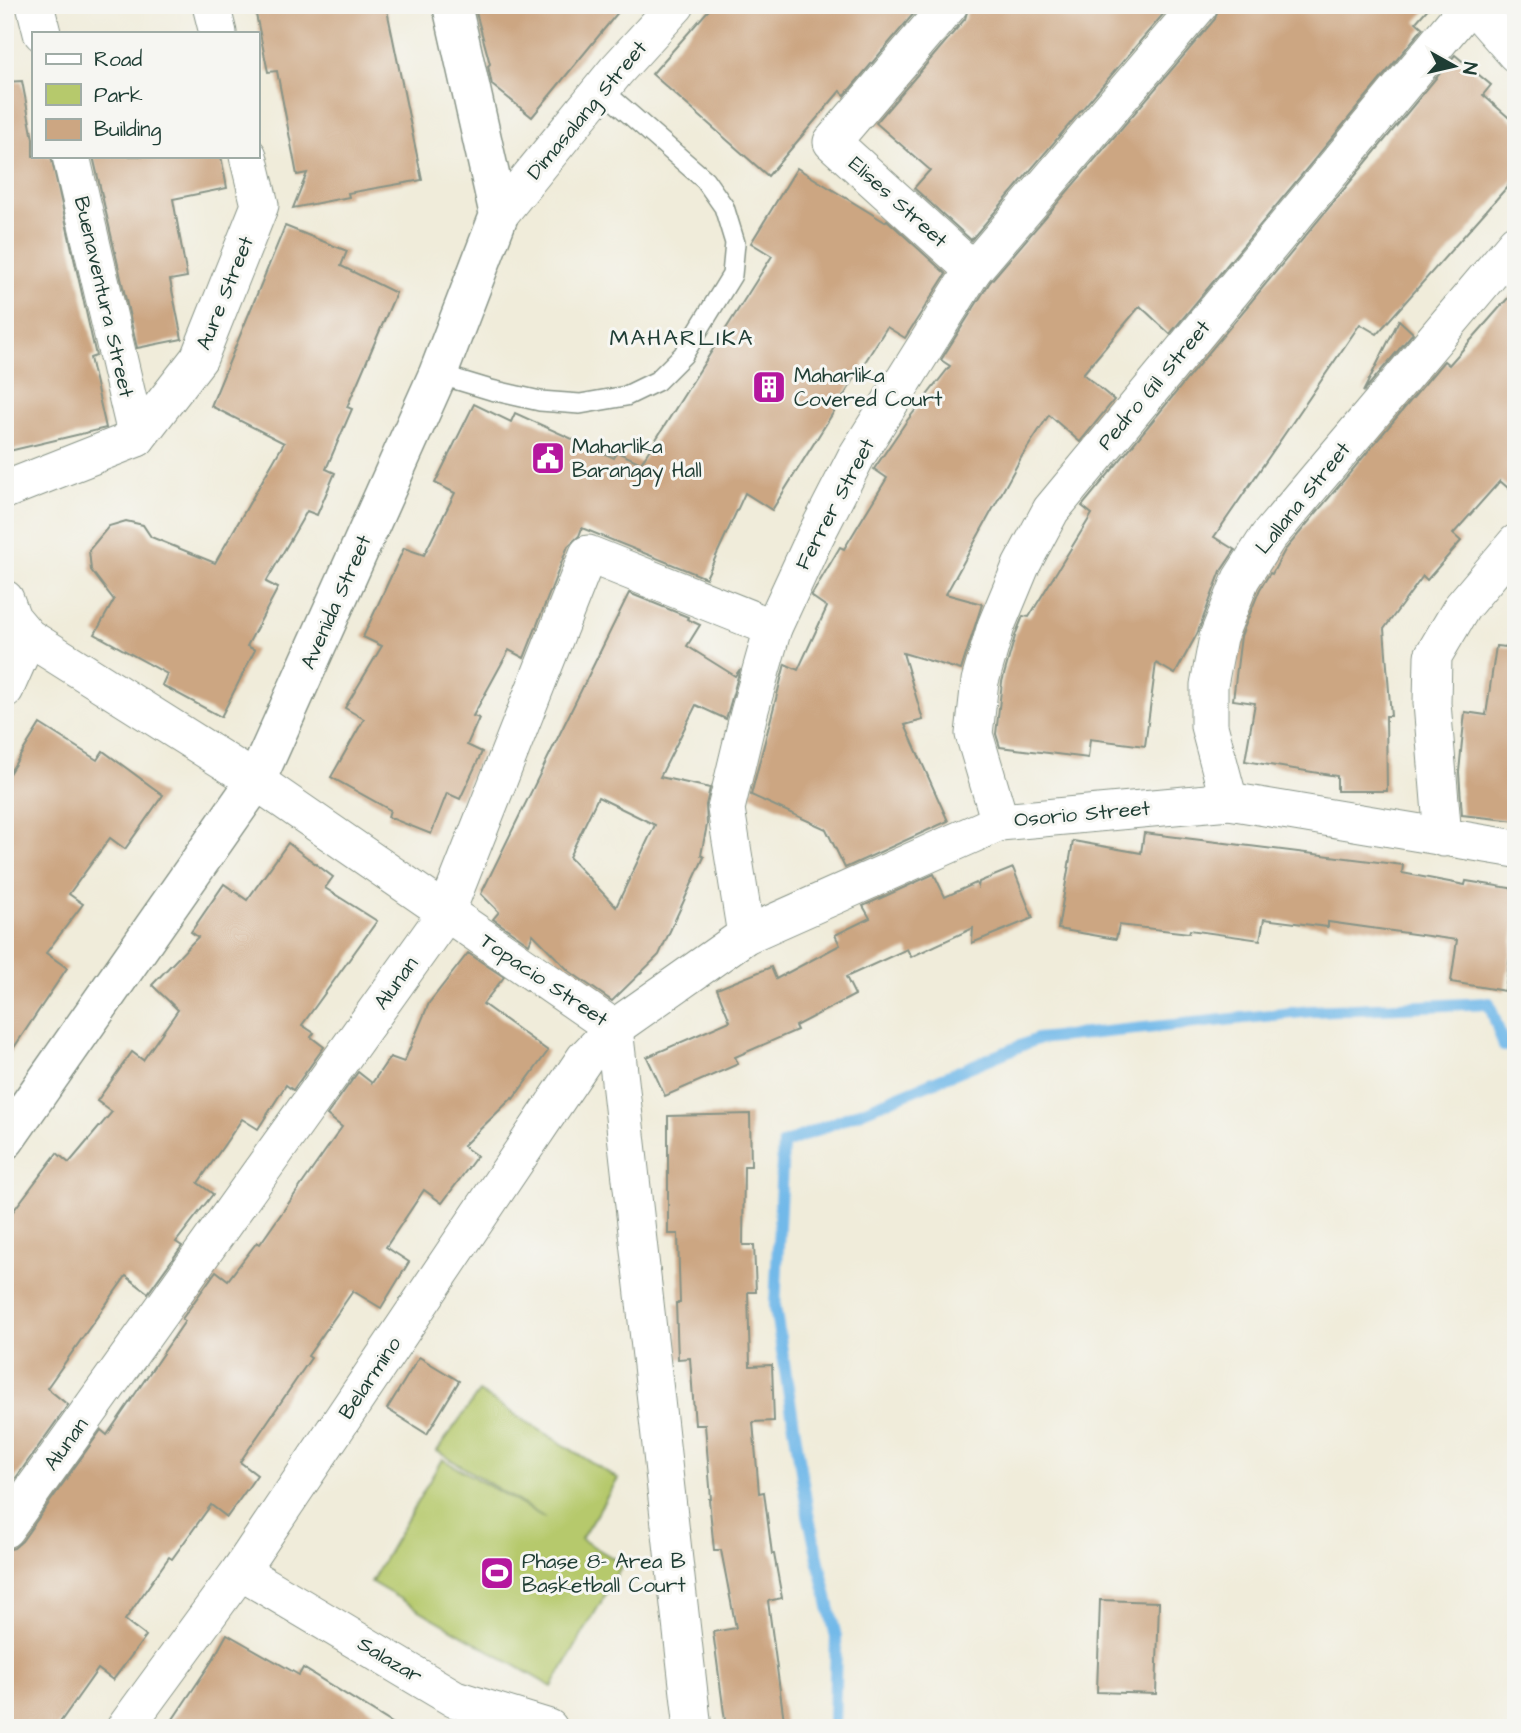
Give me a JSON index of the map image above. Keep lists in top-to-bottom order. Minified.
{"streets":{"street":["Dimasalang Street","Elises Street","Aure Street","Buenaventura Street","Pedro Gil Street","Lallana Street","Ferrer Street","Avenida Street","Osorio Street","Topacio Street","Alunan","Belarmino","Salazar"]},"crossings":[["Dimasalang Street","Avenida Street"],["Elises Street","Ferrer Street"],["Aure Street","Buenaventura Street"],["Pedro Gil Street","Osorio Street"],["Lallana Street","Osorio Street"],["Ferrer Street","Osorio Street"],["Ferrer Street","Alunan"],["Avenida Street","Topacio Street"],["Osorio Street","Topacio Street"],["Osorio Street","Belarmino"],["Topacio Street","Alunan"],["Topacio Street","Belarmino"],["Belarmino","Salazar"]],"districts":["MAHARLIKA"],"places":{"building":["Maharlika Covered Court"],"public building":["Maharlika Barangay Hall"],"sports":["Phase 8- Area B Basketball Court"]},"legend":["Road","Park","Building"],"north":"right"}
